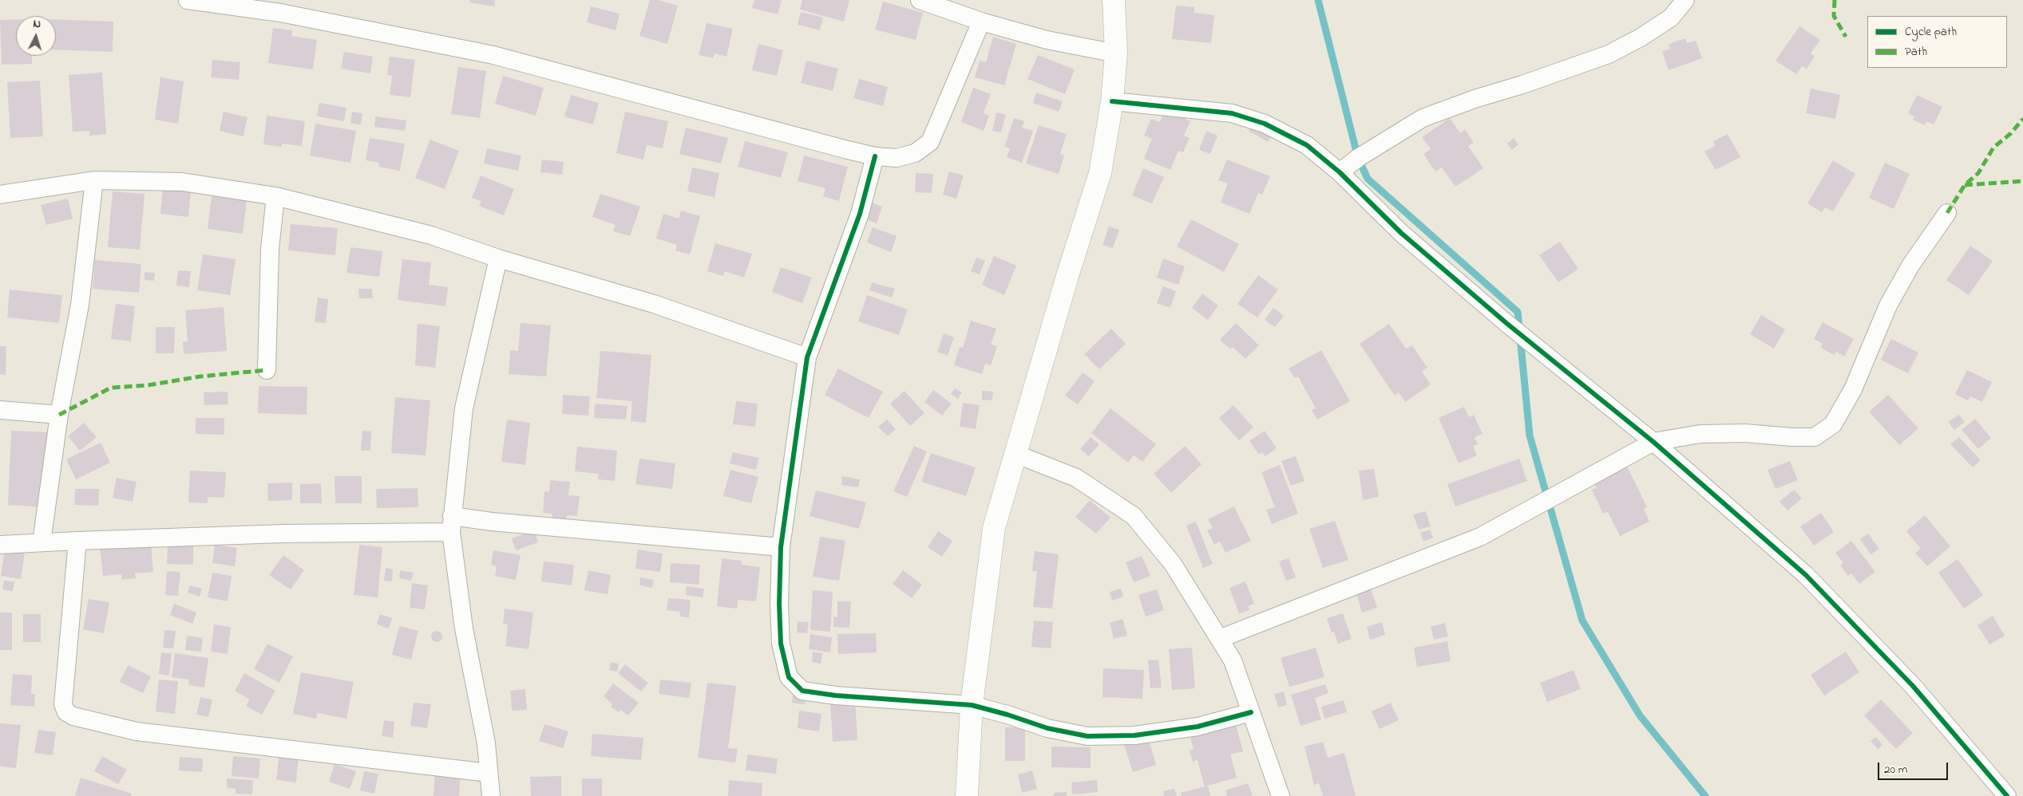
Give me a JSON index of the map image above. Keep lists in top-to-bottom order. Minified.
{"legend":["Cycle path","Path"],"scale_bar":"20 m","north":"top"}
